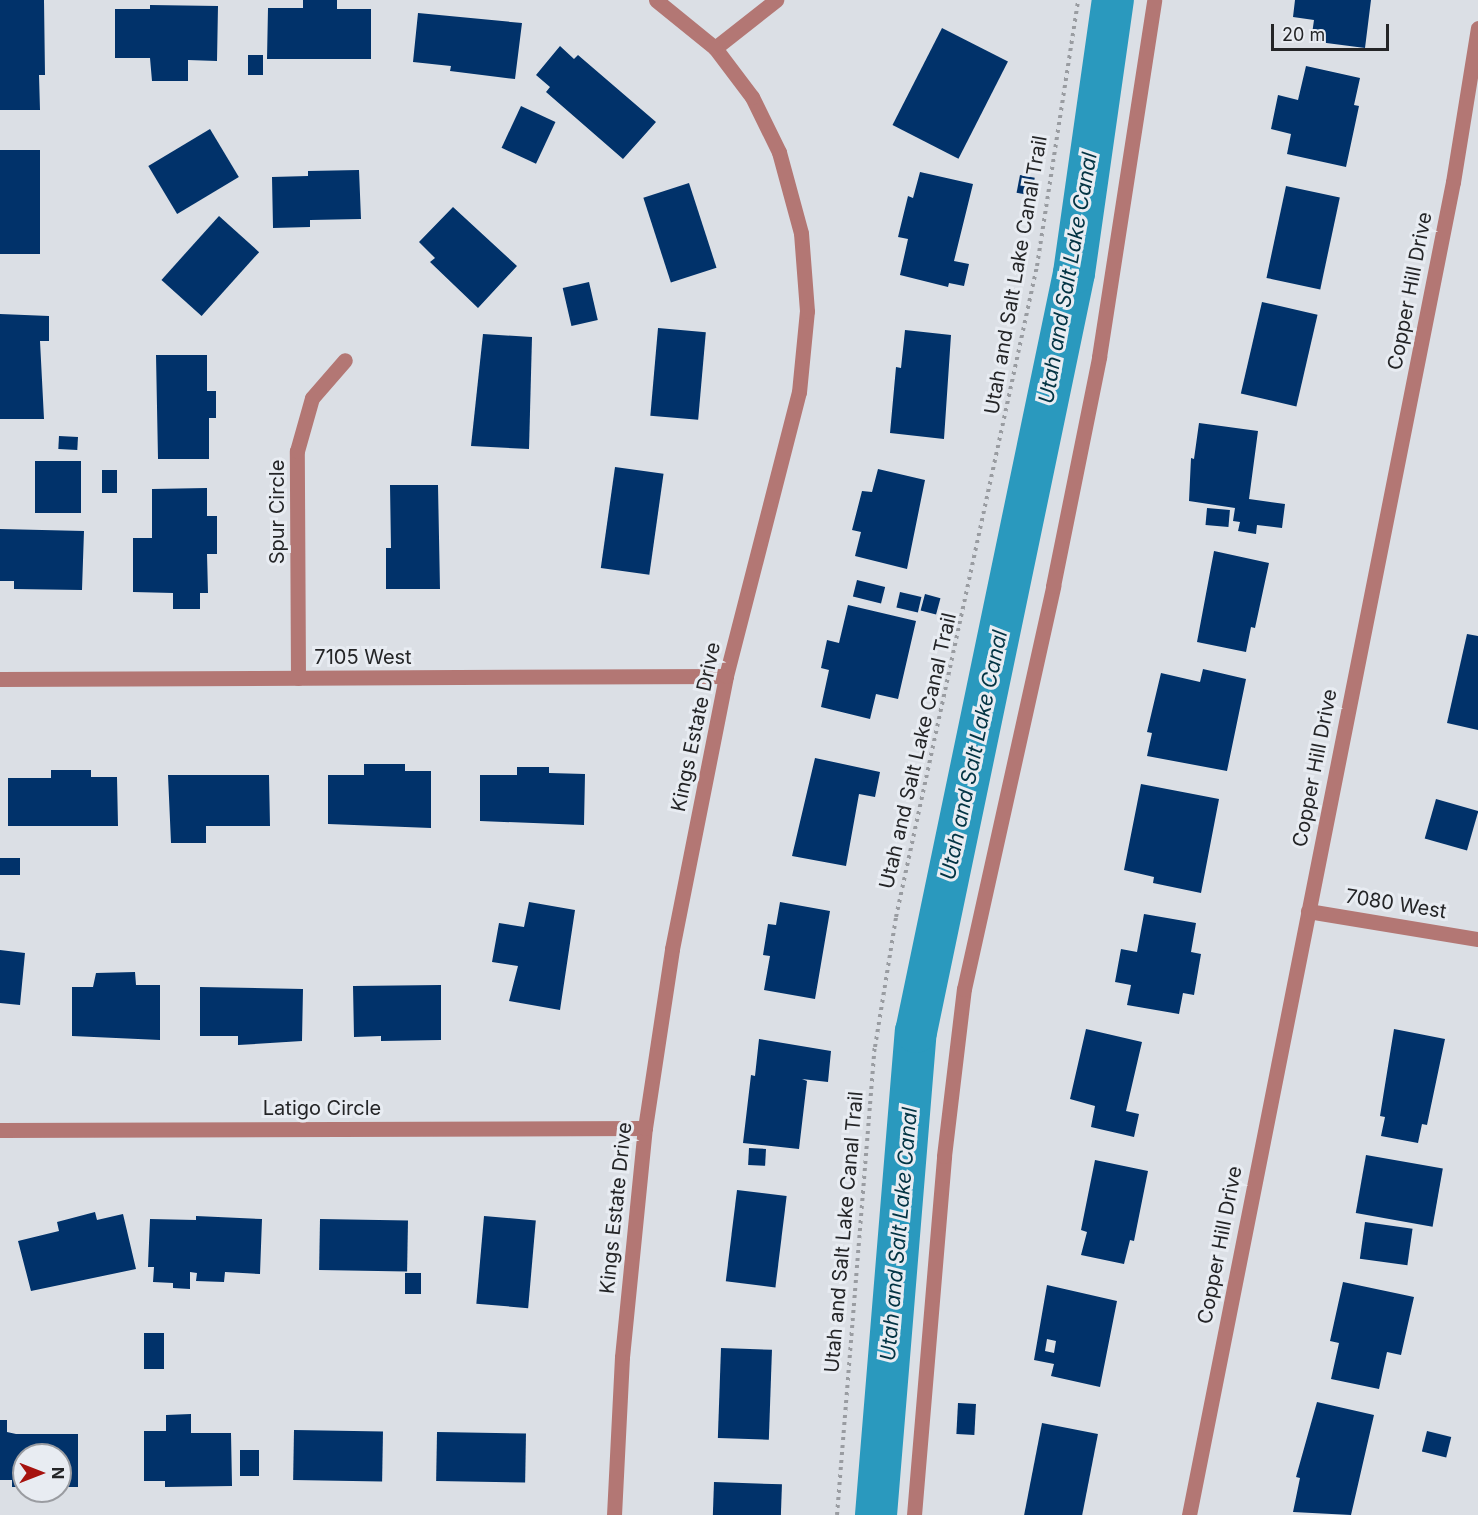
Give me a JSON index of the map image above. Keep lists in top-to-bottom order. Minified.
{"streets":{"street":["Copper Hill Drive","Spur Circle","7105 West","Kings Estate Drive","7080 West","Latigo Circle"],"path":["Utah and Salt Lake Canal Trail"]},"crossings":[["Copper Hill Drive","7080 West"],["Spur Circle","7105 West"],["7105 West","Kings Estate Drive"],["Kings Estate Drive","Latigo Circle"]],"water":["Utah and Salt Lake Canal"],"scale_bar":"20 m","north":"right"}
